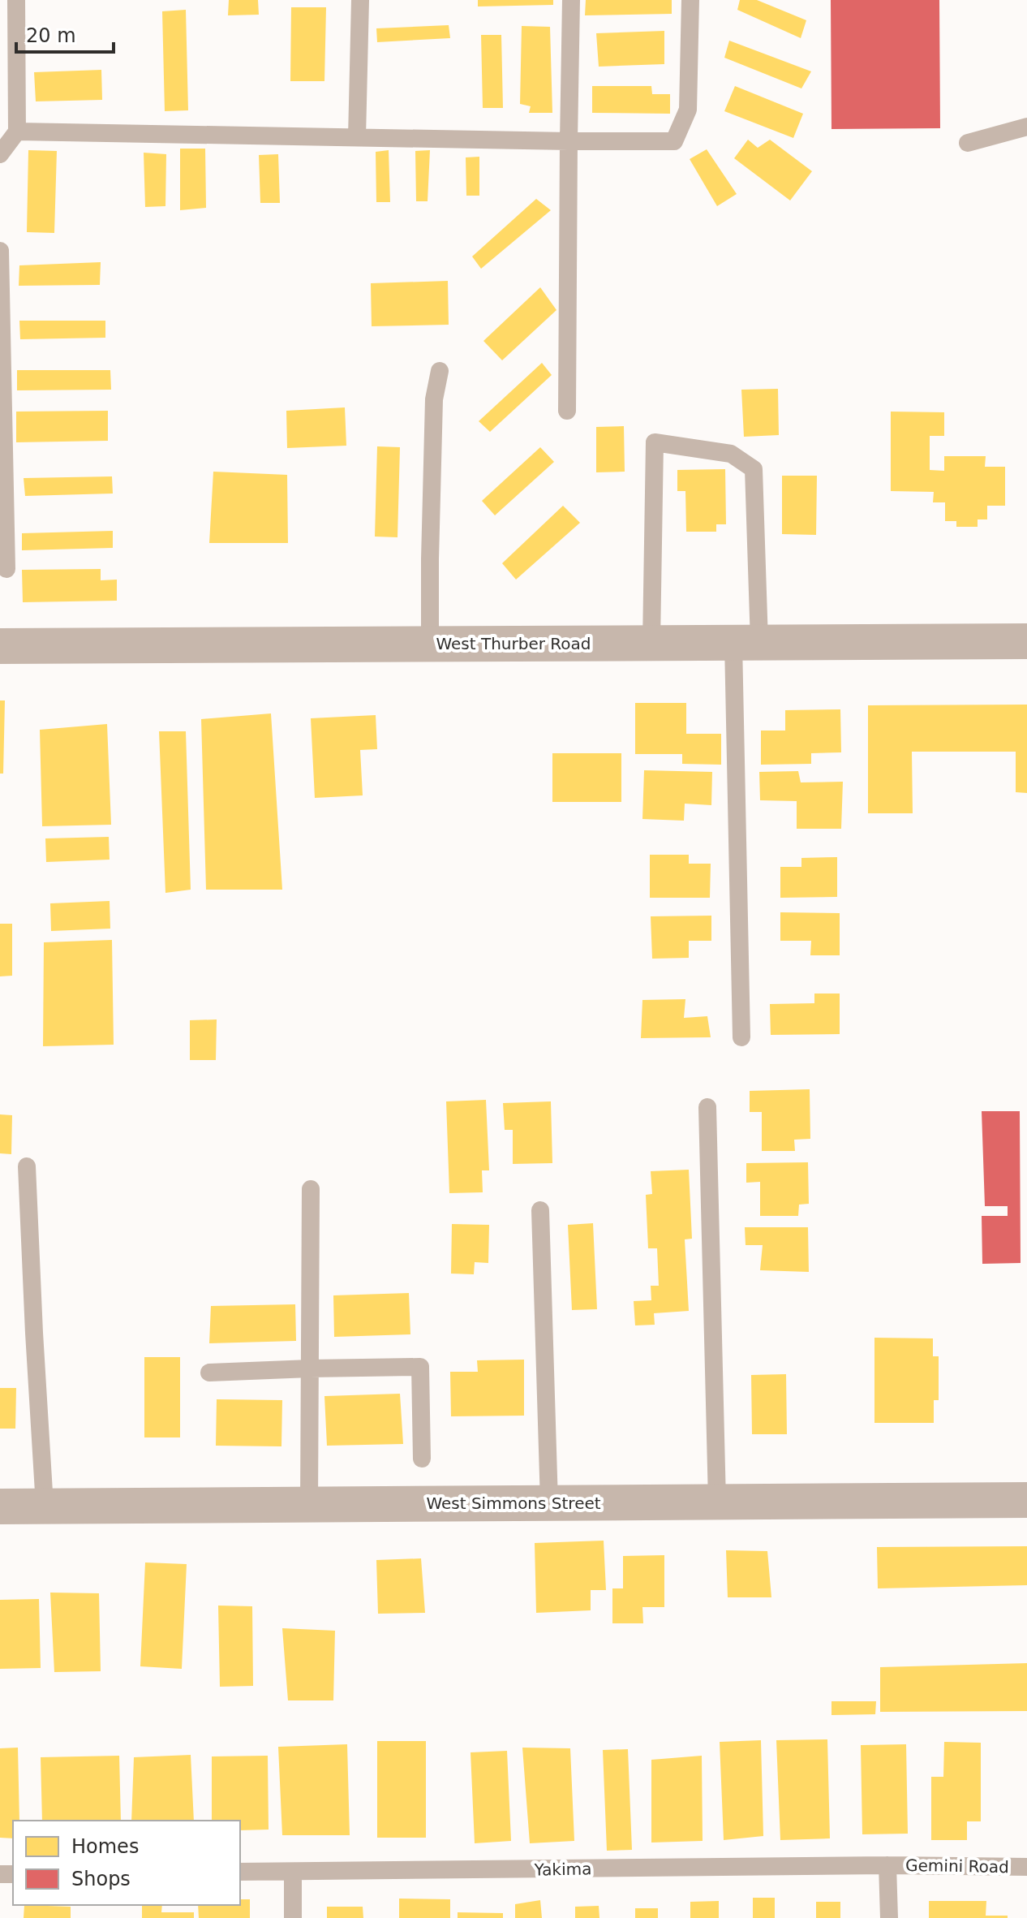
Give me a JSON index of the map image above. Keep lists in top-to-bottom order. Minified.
{"streets":{"street":["West Thurber Road","West Simmons Street"],"lane":["Gemini Road","Yakima"]},"crossings":[["Gemini Road","Yakima"]],"legend":["Homes","Shops"],"scale_bar":"20 m"}
